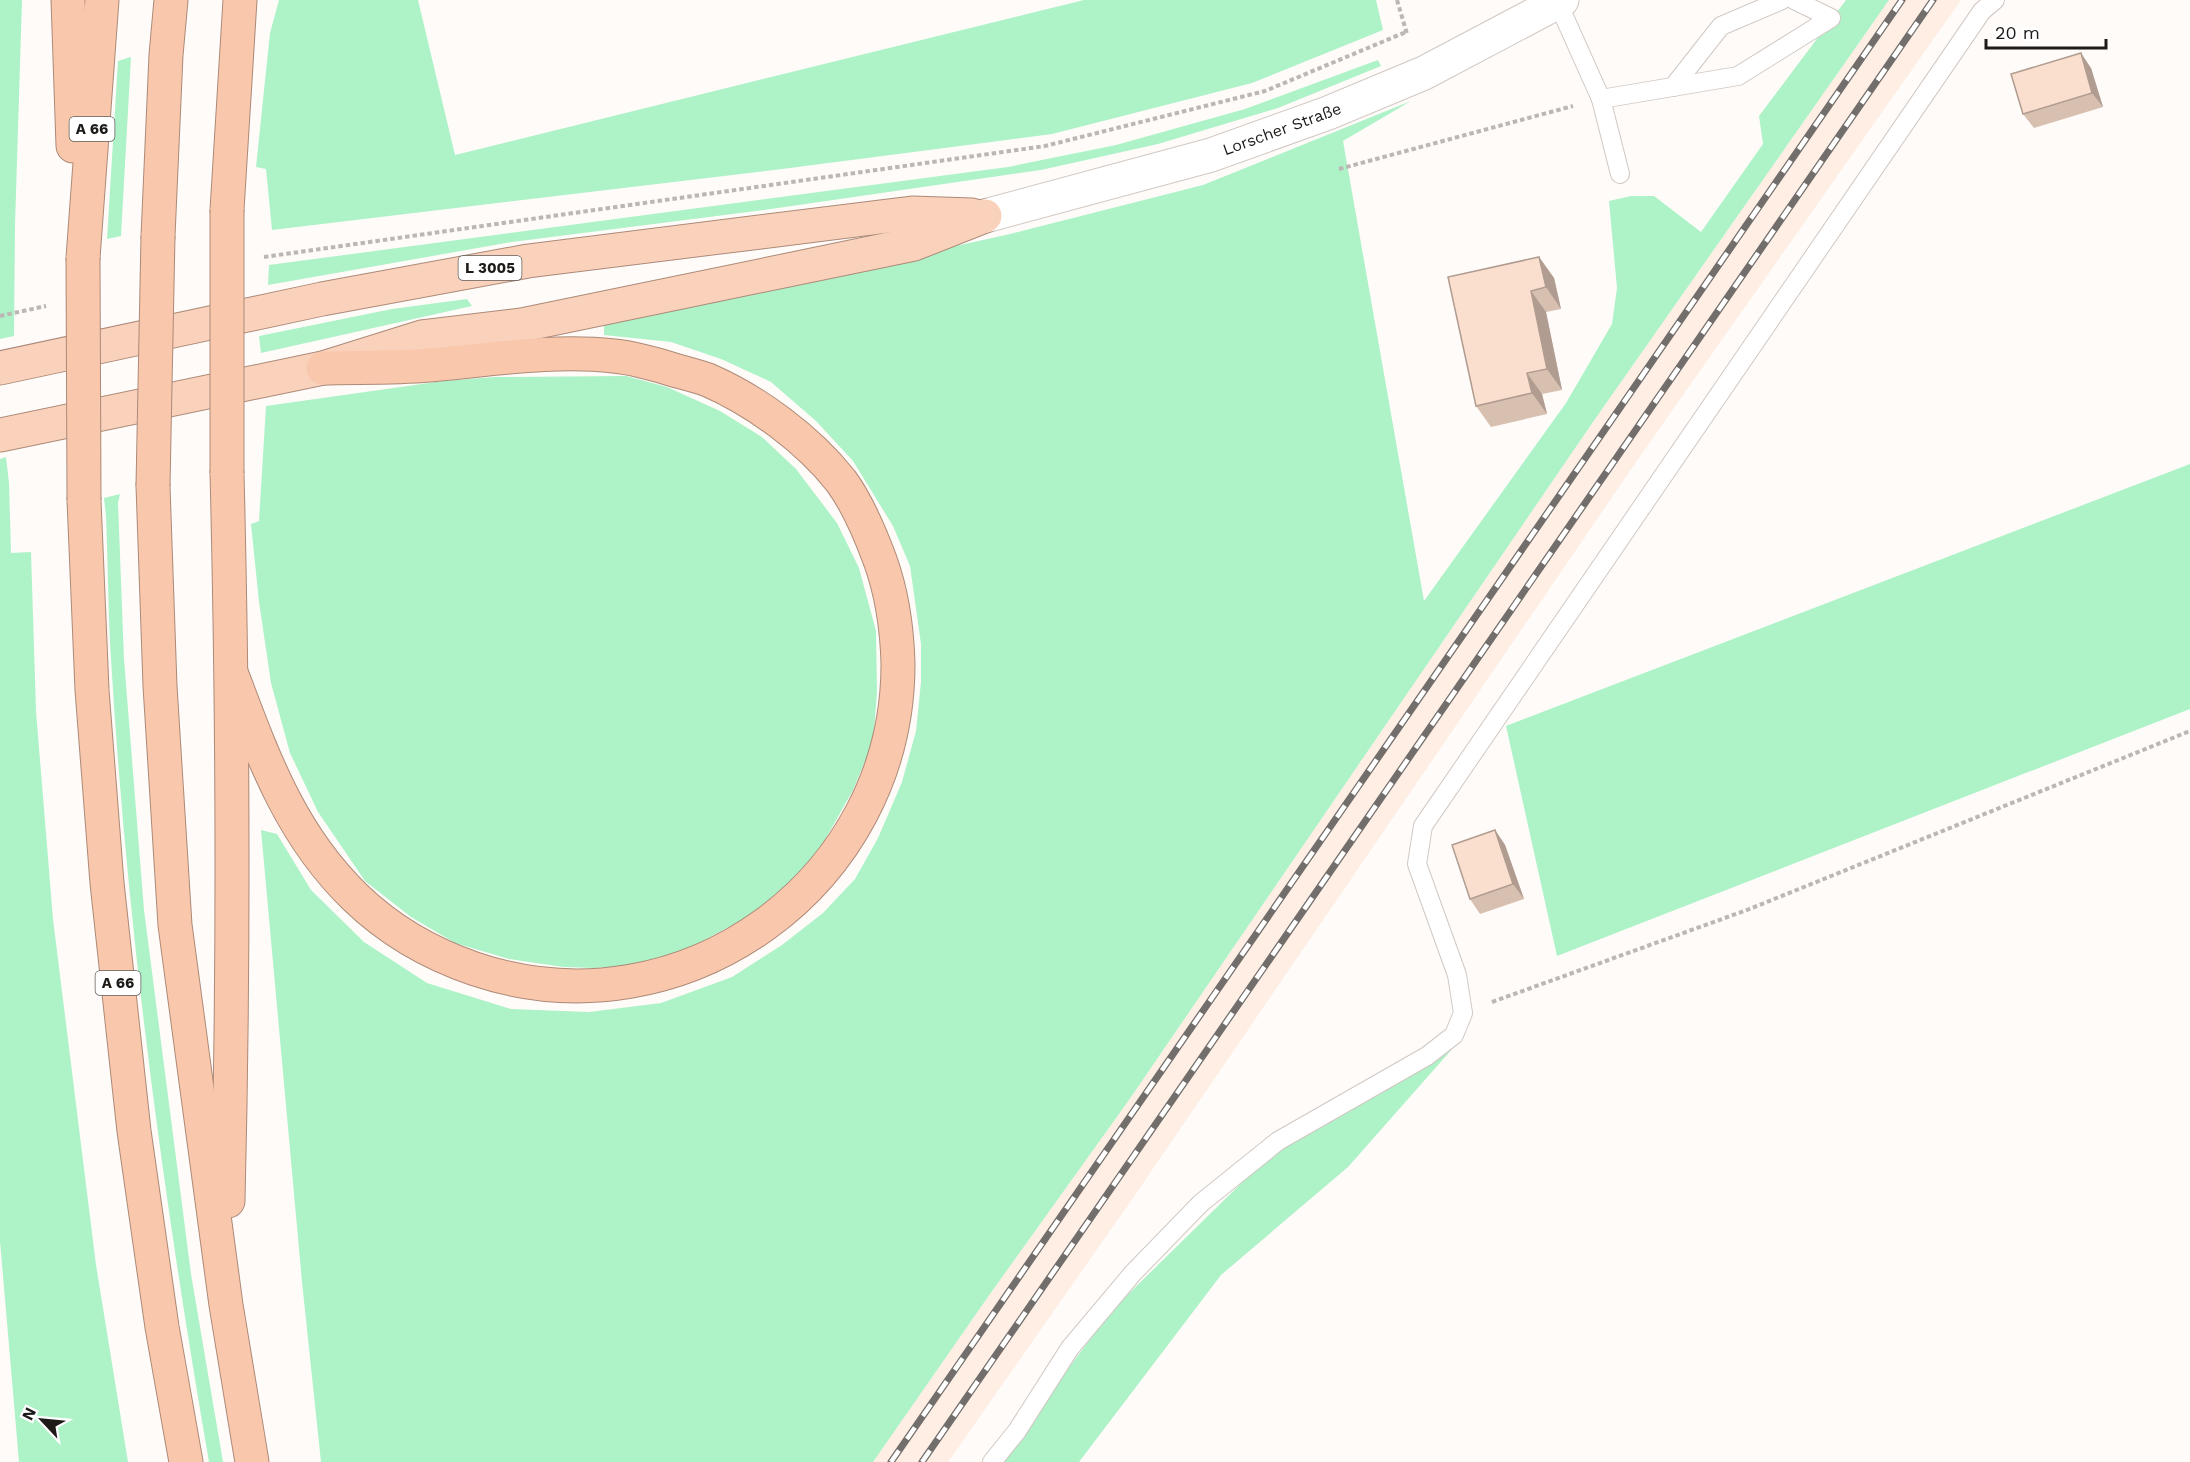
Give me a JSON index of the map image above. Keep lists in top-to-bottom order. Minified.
{"streets":{"highway":["A 66","L 3005"],"main road":["Lorscher Straße"]},"crossings":[["Lorscher Straße","L 3005"]],"scale_bar":"20 m","north":"top left"}
